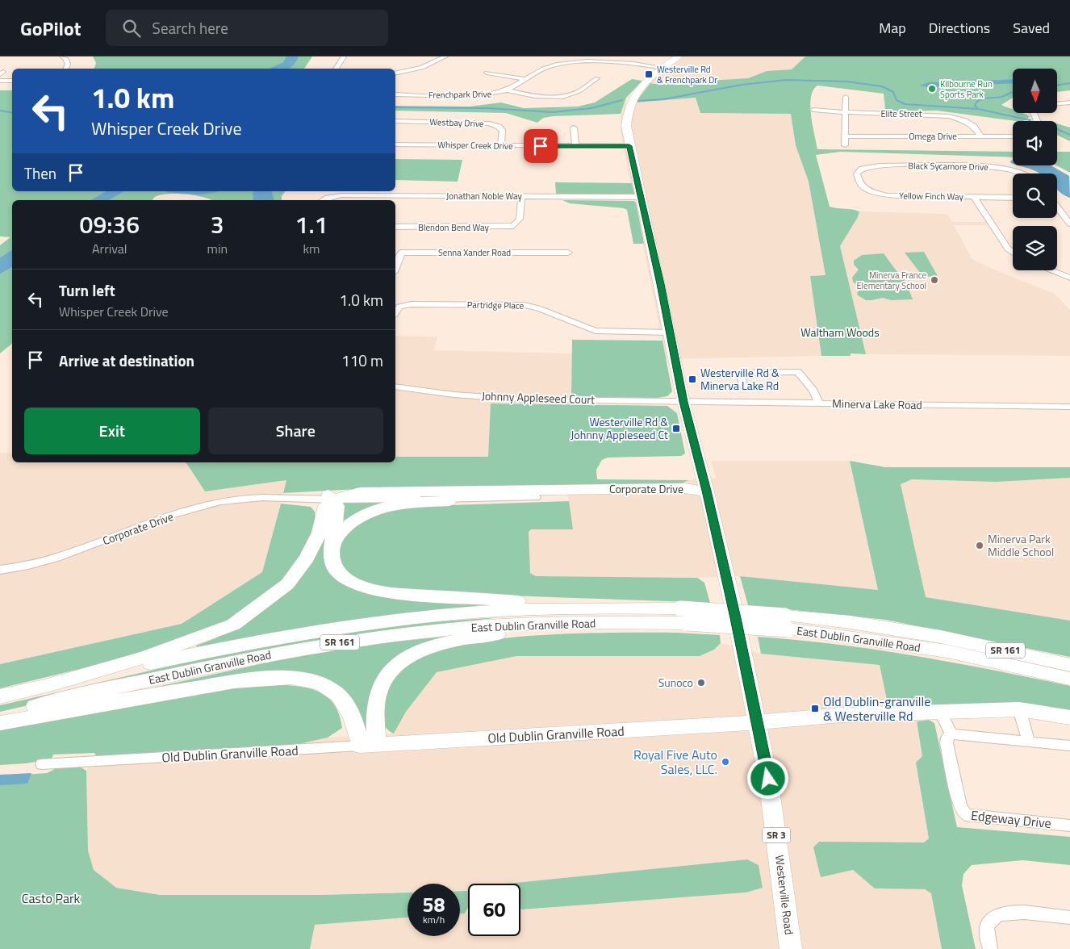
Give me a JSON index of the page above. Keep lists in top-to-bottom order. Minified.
{"streets":{"main road":["Corporate Drive","East Dublin Granville Road","SR 161","Old Dublin Granville Road","SR 3","Westerville Road"],"street":["Frenchpark Drive","Elite Street","Westbay Drive","Omega Drive","Whisper Creek Drive","Black Sycamore Drive","Jonathan Noble Way","Yellow Finch Way","Blendon Bend Way","Senna Xander Road","Partridge Place","Johnny Appleseed Court","Minerva Lake Road","Edgeway Drive"]},"crossings":[["Frenchpark Drive","Westerville Road"],["Elite Street","Omega Drive"],["Westbay Drive","Whisper Creek Drive"],["Whisper Creek Drive","Westerville Road"],["Black Sycamore Drive","Yellow Finch Way"],["Jonathan Noble Way","Blendon Bend Way"],["Jonathan Noble Way","Westerville Road"],["Partridge Place","Westerville Road"],["Johnny Appleseed Court","Minerva Lake Road"],["Johnny Appleseed Court","Westerville Road"],["Minerva Lake Road","Westerville Road"],["Corporate Drive","Westerville Road"],["Old Dublin Granville Road","Westerville Road"]],"parks":["Waltham Woods","Casto Park"],"places":{"transit":["Westerville Rd & Frenchpark Dr","Westerville Rd & Minerva Lake Rd","Westerville Rd & Johnny Appleseed Ct","Old Dublin-granville & Westerville Rd"],"other":["Kilbourne Run Sports Park","Minerva France Elementary School","Minerva Park Middle School","Sunoco","Royal Five Auto Sales, LLC."]},"north":"bottom","page":{"header":"GoPilot","search":"Search here","nav":["Map","Directions","Saved"],"turn":["1.0 km","Whisper Creek Drive"],"then":"Then","eta":["09:36","Arrival","3","min","1.1","km"],"list":[{"name":"Turn left","note":"Whisper Creek Drive","value":"1.0 km"},{"name":"Arrive at destination","value":"110 m"}],"buttons":["Exit","Share"],"speed":"58 km/h","limit":"60"}}
